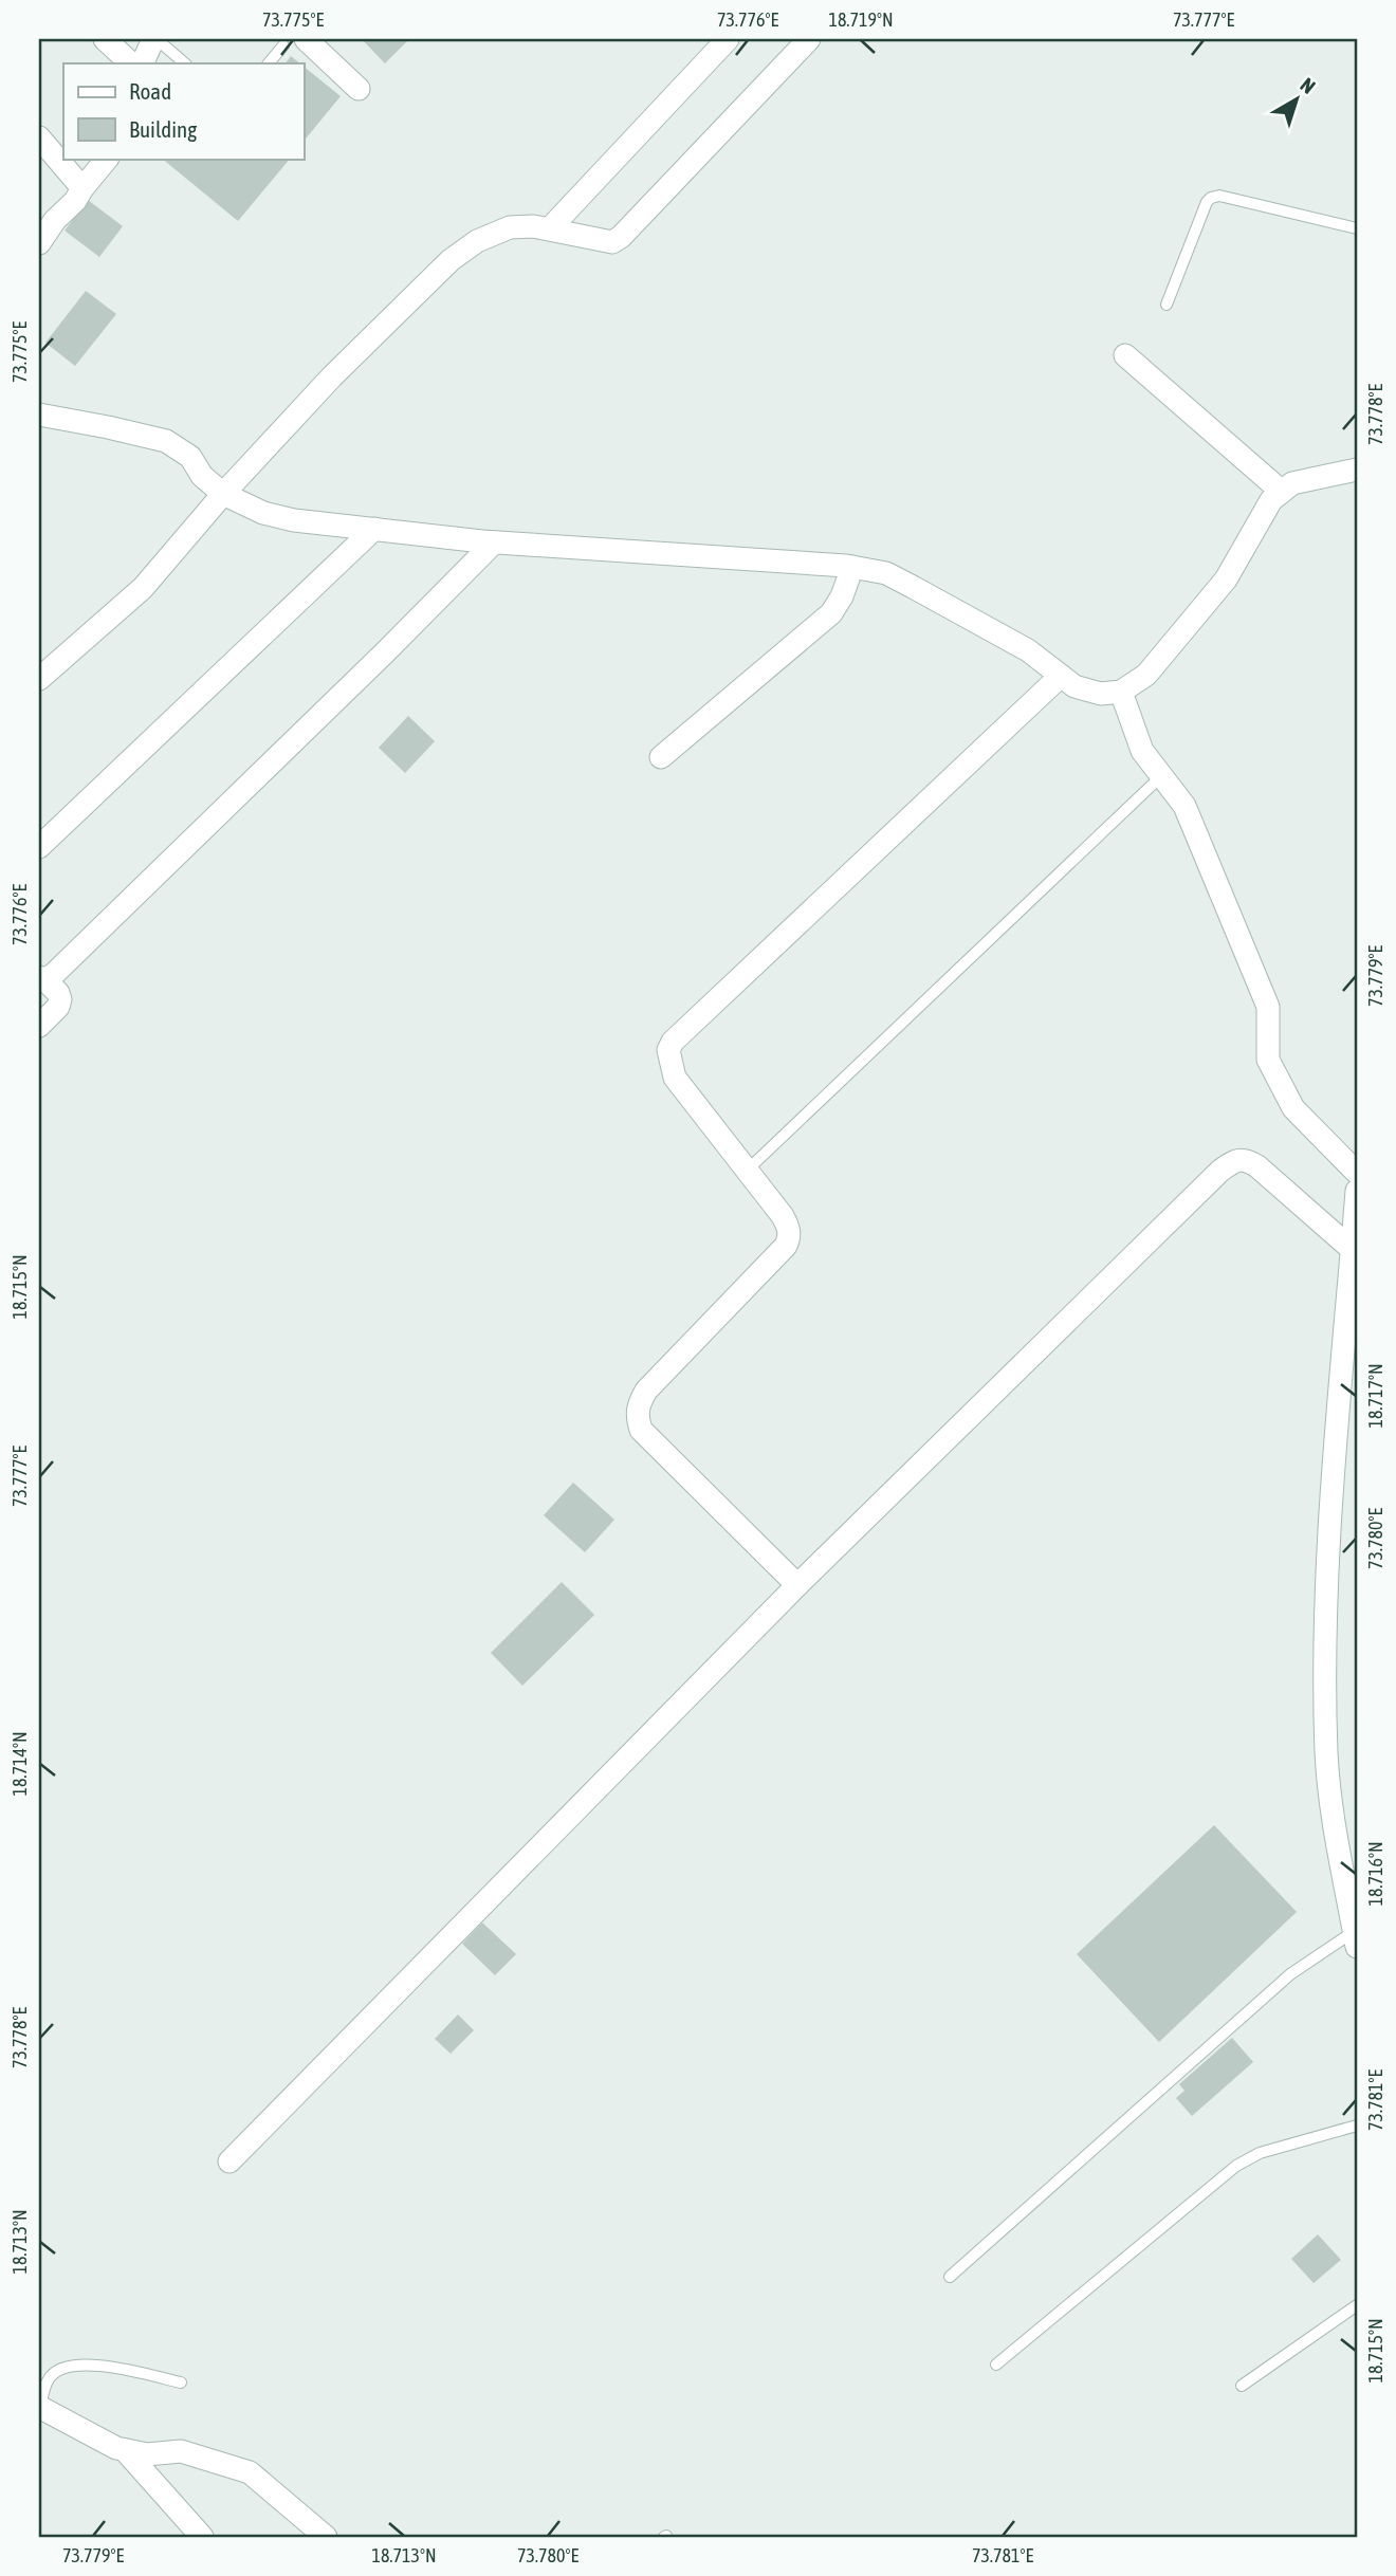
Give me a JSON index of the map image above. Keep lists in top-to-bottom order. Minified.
{"legend":["Road","Building"],"north":"top right","coordinates":["73.775°E","73.776°E","18.719°N","73.777°E","73.778°E","73.779°E","18.715°N","18.717°N","73.780°E","18.714°N","18.716°N","73.781°E","18.713°N"]}
